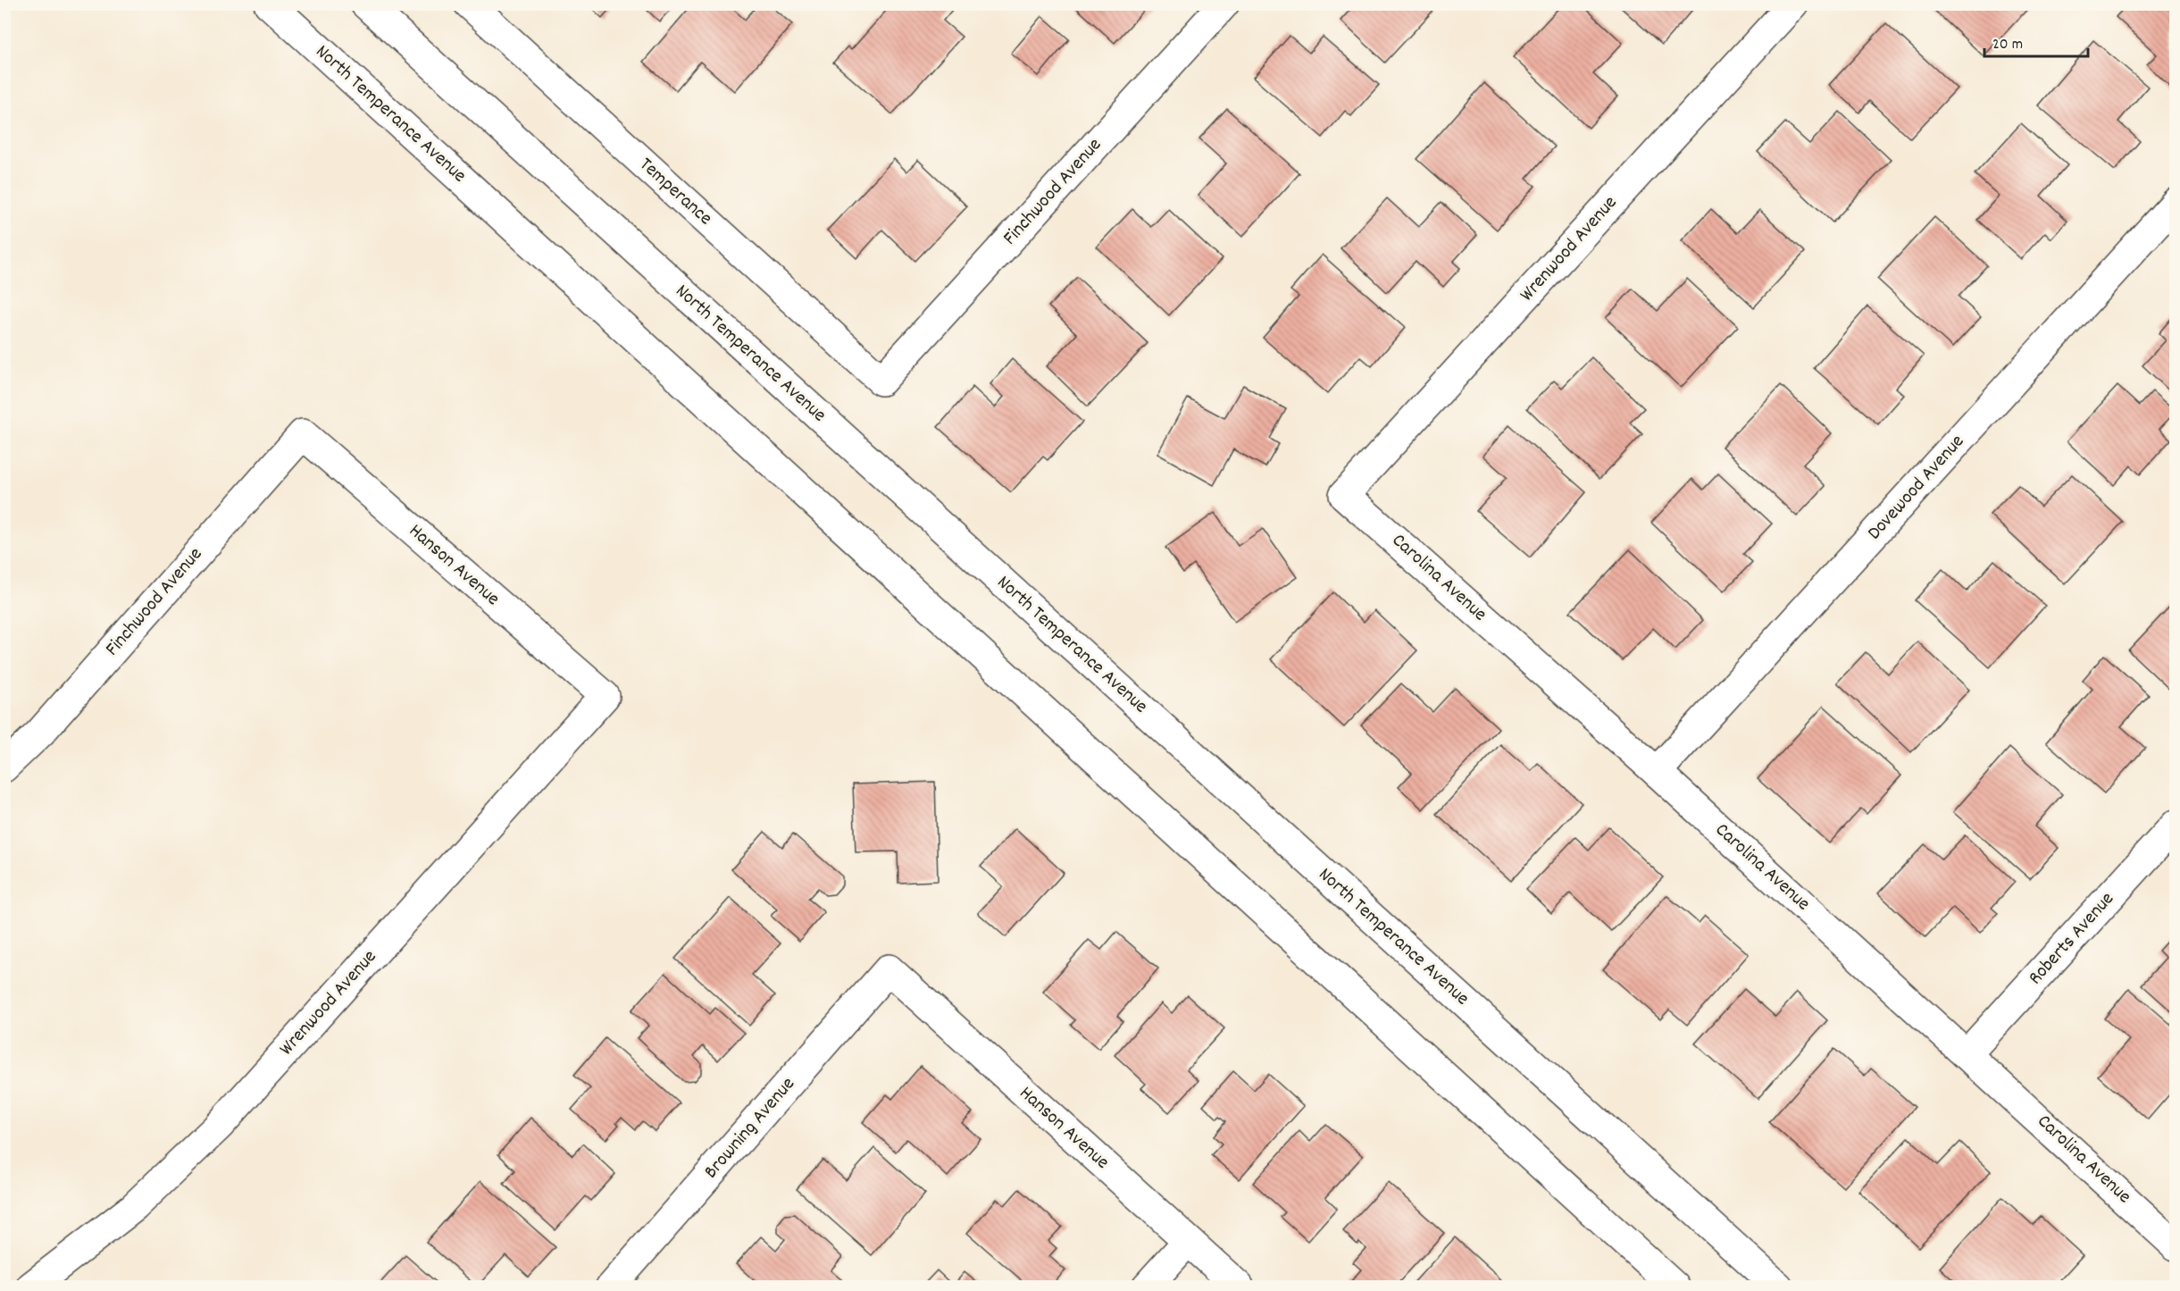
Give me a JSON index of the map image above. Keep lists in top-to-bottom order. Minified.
{"streets":{"street":["North Temperance Avenue","Temperance","Finchwood Avenue","Wrenwood Avenue","Dovewood Avenue","Hanson Avenue","Carolina Avenue","Roberts Avenue","Browning Avenue"]},"crossings":[["Temperance","Finchwood Avenue"],["Finchwood Avenue","Hanson Avenue"],["Wrenwood Avenue","Hanson Avenue"],["Wrenwood Avenue","Carolina Avenue"],["Dovewood Avenue","Carolina Avenue"],["Hanson Avenue","Browning Avenue"],["Carolina Avenue","Roberts Avenue"]],"scale_bar":"20 m"}
